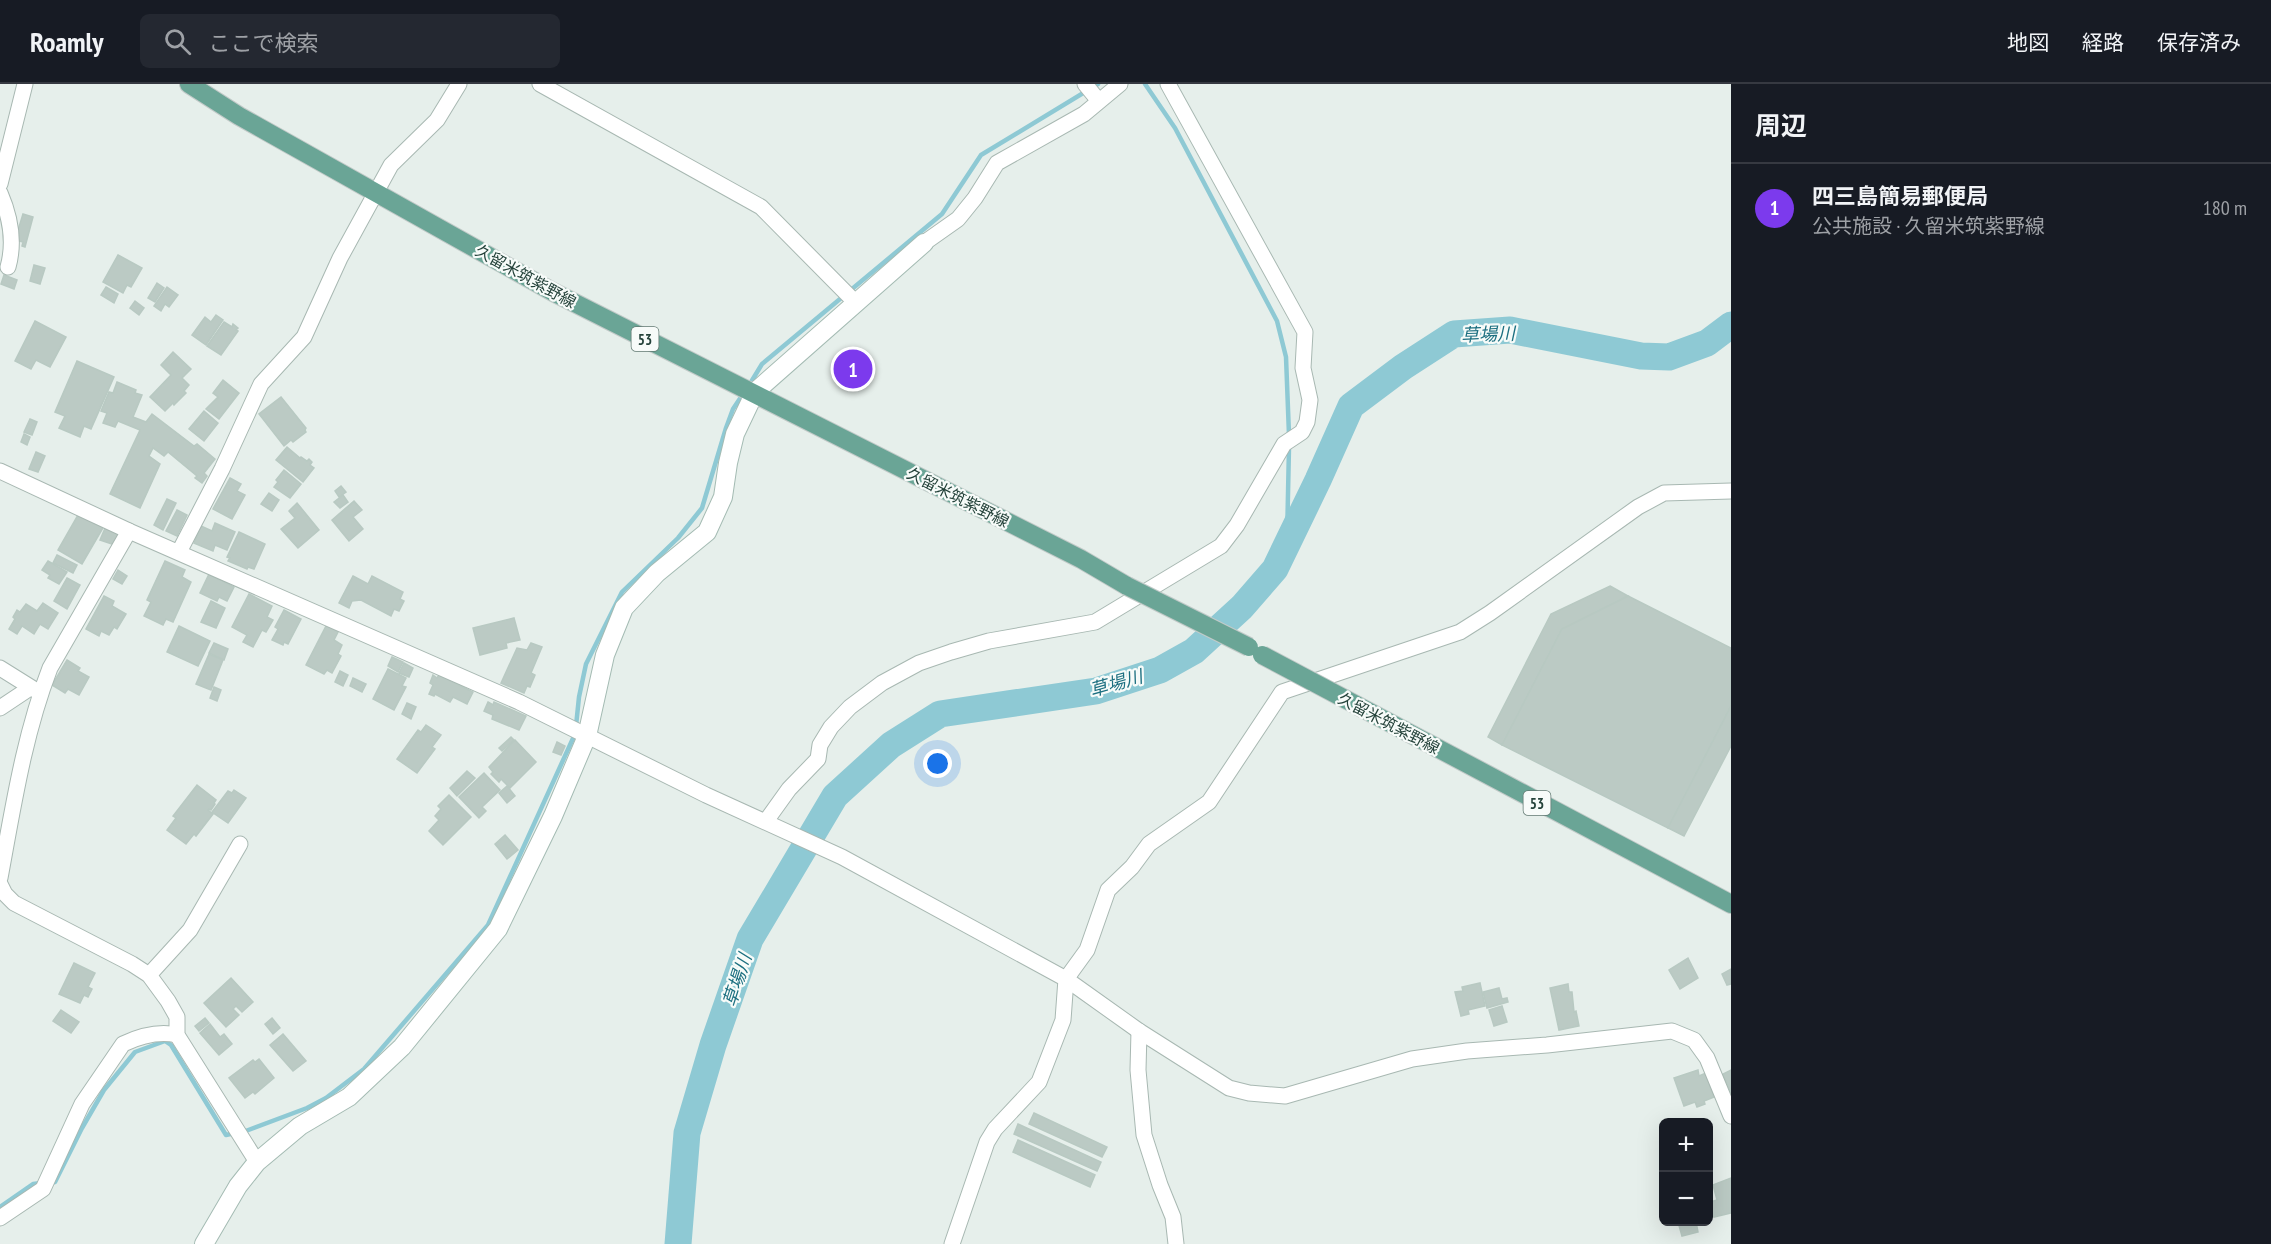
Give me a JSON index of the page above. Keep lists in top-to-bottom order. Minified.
{"streets":{"main road":["久留米筑紫野線","53"]},"water":["草場川"],"page":{"header":"Roamly","search":"ここで検索","nav":["地図","経路","保存済み"],"heading":"周辺","list":[{"mark":"1","name":"四三島簡易郵便局","note":"公共施設 · 久留米筑紫野線","value":"180 m"}],"pins":"1","map_buttons":["+","−"]}}
